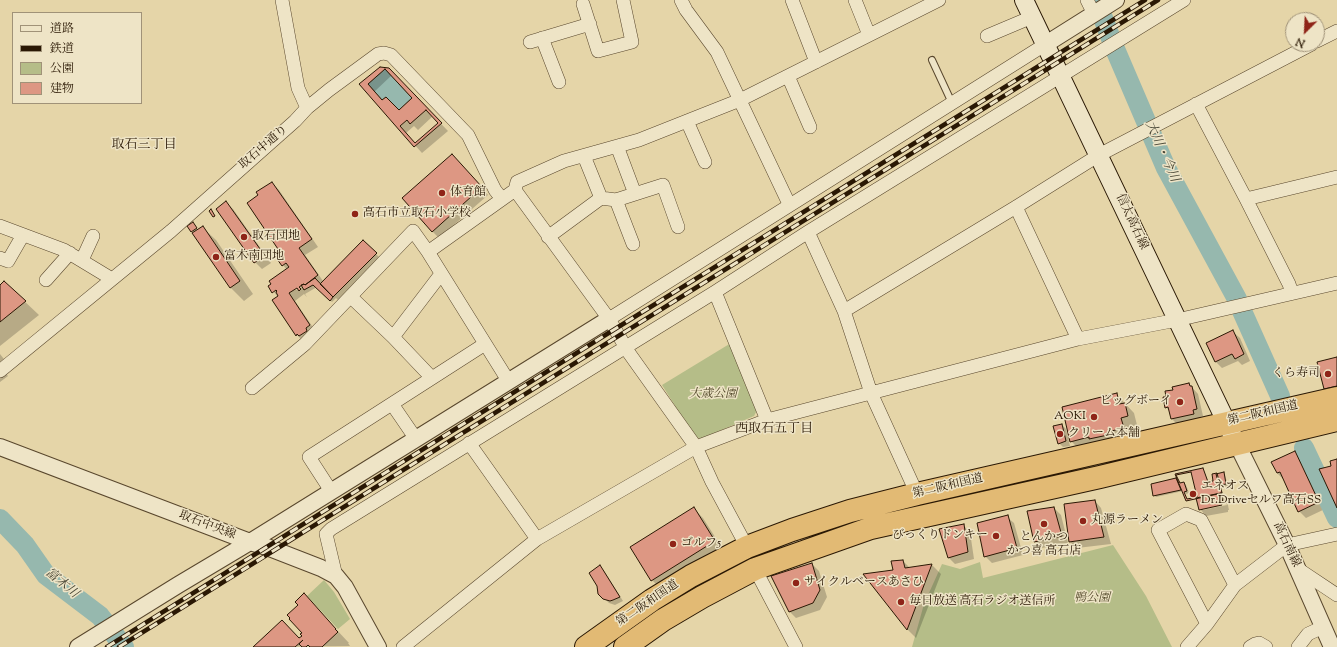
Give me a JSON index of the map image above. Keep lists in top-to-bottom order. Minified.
{"streets":{"highway":["第二阪和国道"],"main road":["信太高石線"],"street":["取石中通り","取石中央線","高石南線"]},"crossings":[["信太高石線","第二阪和国道"],["信太高石線","高石南線"],["第二阪和国道","高石南線"]],"districts":["取石三丁目","西取石五丁目"],"water":["大川・今川","富木川"],"parks":["大歳公園","鴨公園"],"places":["体育館","高石市立取石小学校","取石団地","富木南団地","くら寿司","ビッグボーイ","AOKI","クリーム本舗","エネオス Dr.Driveセルフ高石SS","丸源ラーメン","とんかつ かつ喜 高石店","びっくりドンキー","ゴルフ5","サイクルベースあさひ","毎日放送 高石ラジオ送信所"],"legend":["道路","鉄道","公園","建物"],"north":"bottom left"}
